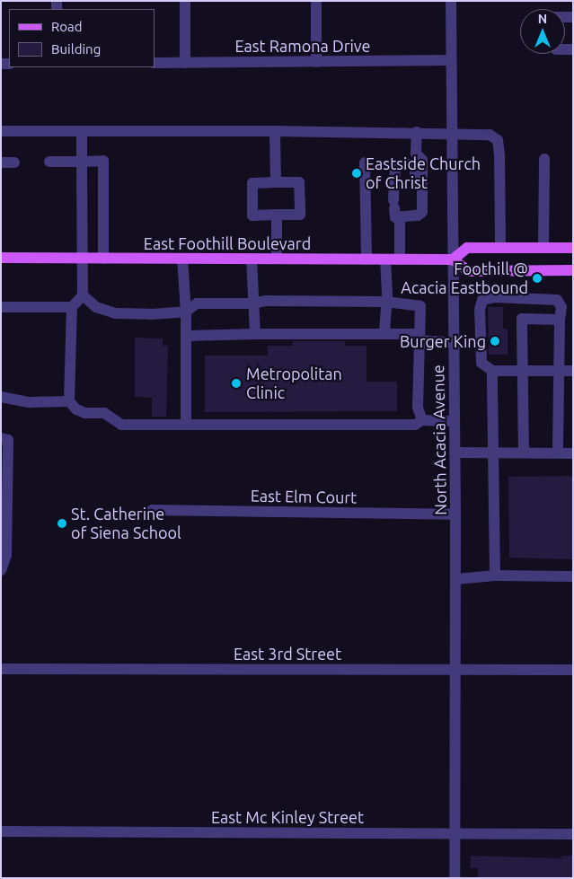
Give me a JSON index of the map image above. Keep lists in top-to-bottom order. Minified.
{"streets":{"main road":["East Foothill Boulevard"],"street":["East Ramona Drive","North Acacia Avenue","East Elm Court","East 3rd Street","East Mc Kinley Street"]},"crossings":[["East Ramona Drive","North Acacia Avenue"],["East Foothill Boulevard","North Acacia Avenue"],["North Acacia Avenue","East Elm Court"],["North Acacia Avenue","East 3rd Street"],["North Acacia Avenue","East Mc Kinley Street"]],"places":["Eastside Church of Christ","Foothill @ Acacia Eastbound","Burger King","Metropolitan Clinic","St. Catherine of Siena School"],"legend":["Road","Building"],"north":"top"}
